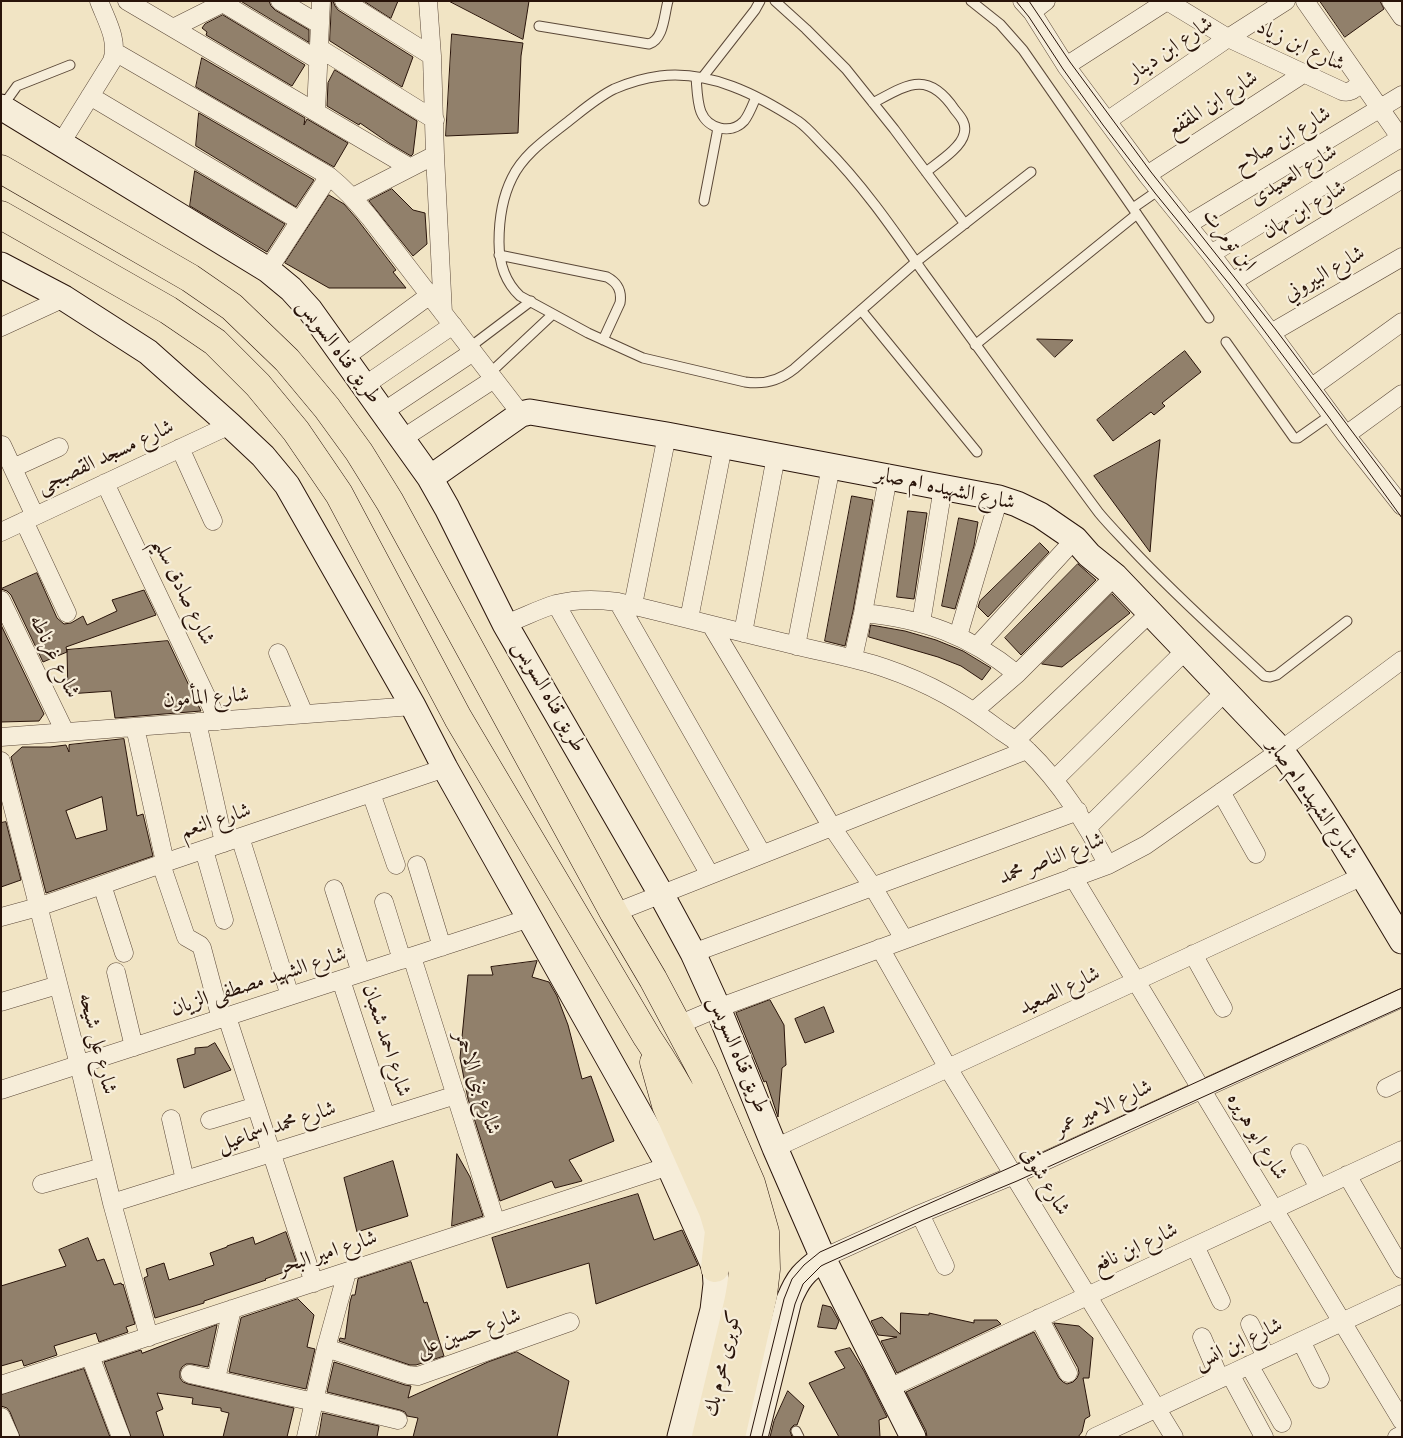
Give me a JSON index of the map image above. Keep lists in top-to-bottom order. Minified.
{"streets":{"highway":["طريق قناه السويس","كوبرى محرم بك"],"street":["شارع ابن زياد","شارع ابن دينار","شارع ابن المقفع","شارع ابن صلاح","شارع العميدى","شارع ابن مهان","ابن تومرت","شارع البيروني","شارع مسجد القصبجى","شارع الشهيده ام صابر","شارع صادق سليم","شارع غرناطه","شارع المأمون","شارع النعم","شارع الناصر محمد","شارع الشهيد مصطفى الزيان","شارع الصعيد","شارع احمد شعبان","شارع على شيحه","شارع بنى الاحمر","شارع الامير عمر","شارع محمد اسماعيل","شارع ابو هريره","شارع شوقى","شارع ابن نافع","شارع امير البحر","شارع حسين على","شارع ابن انس"]},"crossings":[["شارع ابن زياد","شارع ابن دينار"],["شارع ابن زياد","شارع ابن المقفع"],["شارع ابن دينار","ابن تومرت"],["شارع ابن المقفع","ابن تومرت"],["شارع ابن صلاح","ابن تومرت"],["شارع العميدى","ابن تومرت"],["شارع ابن مهان","ابن تومرت"],["ابن تومرت","شارع البيروني"],["طريق قناه السويس","شارع الناصر محمد"],["طريق قناه السويس","شارع الصعيد"],["طريق قناه السويس","شارع الامير عمر"],["طريق قناه السويس","شارع ابن نافع"],["طريق قناه السويس","كوبرى محرم بك"],["شارع مسجد القصبجى","شارع صادق سليم"],["شارع الشهيده ام صابر","شارع الناصر محمد"],["شارع الشهيده ام صابر","شارع الصعيد"],["شارع صادق سليم","شارع المأمون"],["شارع غرناطه","شارع المأمون"],["شارع النعم","شارع على شيحه"],["شارع الناصر محمد","شارع ابو هريره"],["شارع الناصر محمد","شارع شوقى"],["شارع الشهيد مصطفى الزيان","شارع احمد شعبان"],["شارع الشهيد مصطفى الزيان","شارع على شيحه"],["شارع الشهيد مصطفى الزيان","شارع بنى الاحمر"],["شارع الصعيد","شارع ابو هريره"],["شارع الصعيد","شارع شوقى"],["شارع احمد شعبان","شارع محمد اسماعيل"],["شارع على شيحه","شارع محمد اسماعيل"],["شارع على شيحه","شارع امير البحر"],["شارع بنى الاحمر","شارع محمد اسماعيل"],["شارع بنى الاحمر","شارع امير البحر"],["شارع الامير عمر","شارع ابو هريره"],["شارع الامير عمر","شارع شوقى"],["شارع ابو هريره","شارع ابن نافع"],["شارع ابو هريره","شارع ابن انس"],["شارع شوقى","شارع ابن نافع"],["شارع شوقى","شارع ابن انس"]]}
